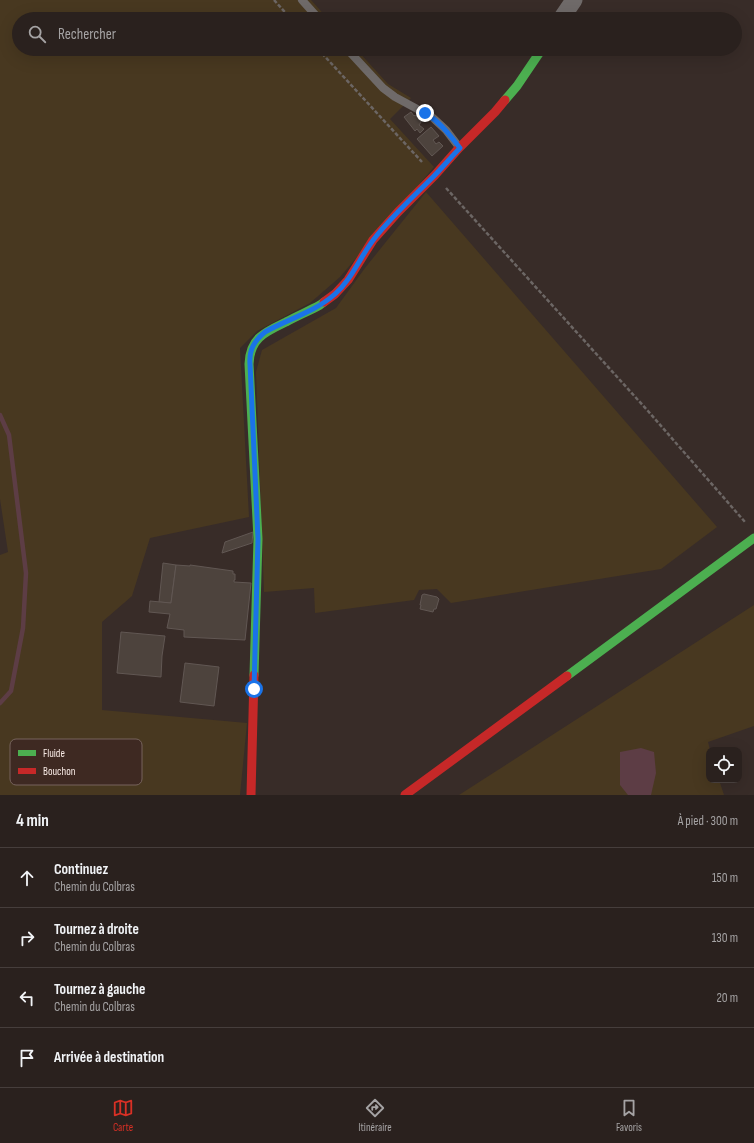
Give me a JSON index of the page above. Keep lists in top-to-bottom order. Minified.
{"legend":["Fluide","Bouchon"],"page":{"search":"Rechercher","heading":["4 min","À pied · 300 m"],"list":[["Continuez","Chemin du Colbras","150 m"],["Tournez à droite","Chemin du Colbras","130 m"],["Tournez à gauche","Chemin du Colbras","20 m"],"Arrivée à destination"],"nav":["Carte","Itinéraire","Favoris"]}}
